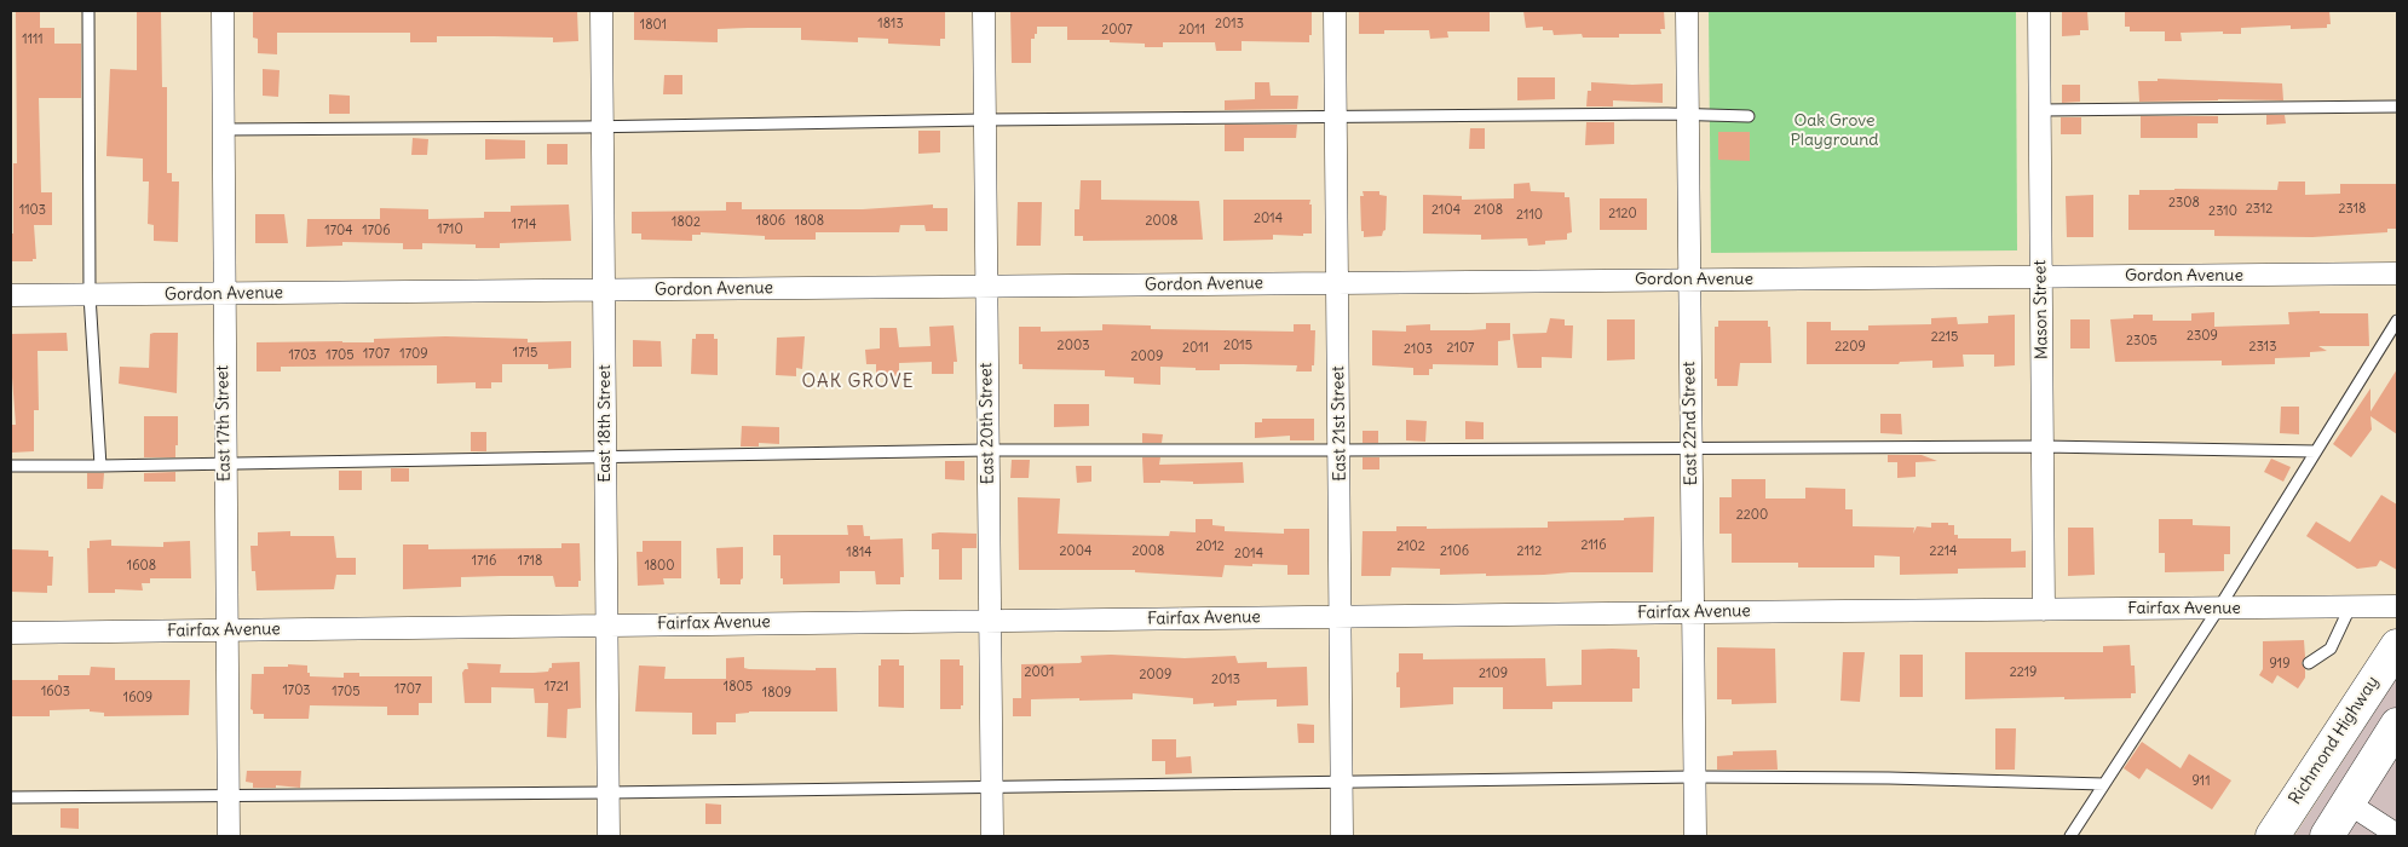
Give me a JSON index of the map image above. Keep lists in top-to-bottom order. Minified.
{"streets":{"main road":["Richmond Highway"],"street":["Gordon Avenue","Mason Street","East 17th Street","East 18th Street","East 20th Street","East 21st Street","East 22nd Street","Fairfax Avenue"]},"crossings":[["Gordon Avenue","Mason Street"],["Gordon Avenue","East 17th Street"],["Gordon Avenue","East 18th Street"],["Gordon Avenue","East 20th Street"],["Gordon Avenue","East 21st Street"],["Gordon Avenue","East 22nd Street"],["Mason Street","Fairfax Avenue"],["East 17th Street","Fairfax Avenue"],["East 18th Street","Fairfax Avenue"],["East 20th Street","Fairfax Avenue"],["East 21st Street","Fairfax Avenue"],["East 22nd Street","Fairfax Avenue"]],"districts":["OAK GROVE"],"parks":["Oak Grove Playground"],"house_numbers":["1813","2013","1801","2007","2011","1111","2308","2312","2318","1103","2104","2108","2310","2120","2110","2014","1806","1808","2008","1802","1714","1710","1704","1706","2309","2215","2305","2003","2015","2209","2313","2011","2107","2103","1715","1707","1709","1703","1705","2009","2200","2116","2012","2102","2004","2008","2106","2112","2214","1814","2014","1716","1718","1608","1800","919","2001","2219","2109","2009","2013","1721","1805","1707","1703","1603","1705","1809","1609","911"]}
